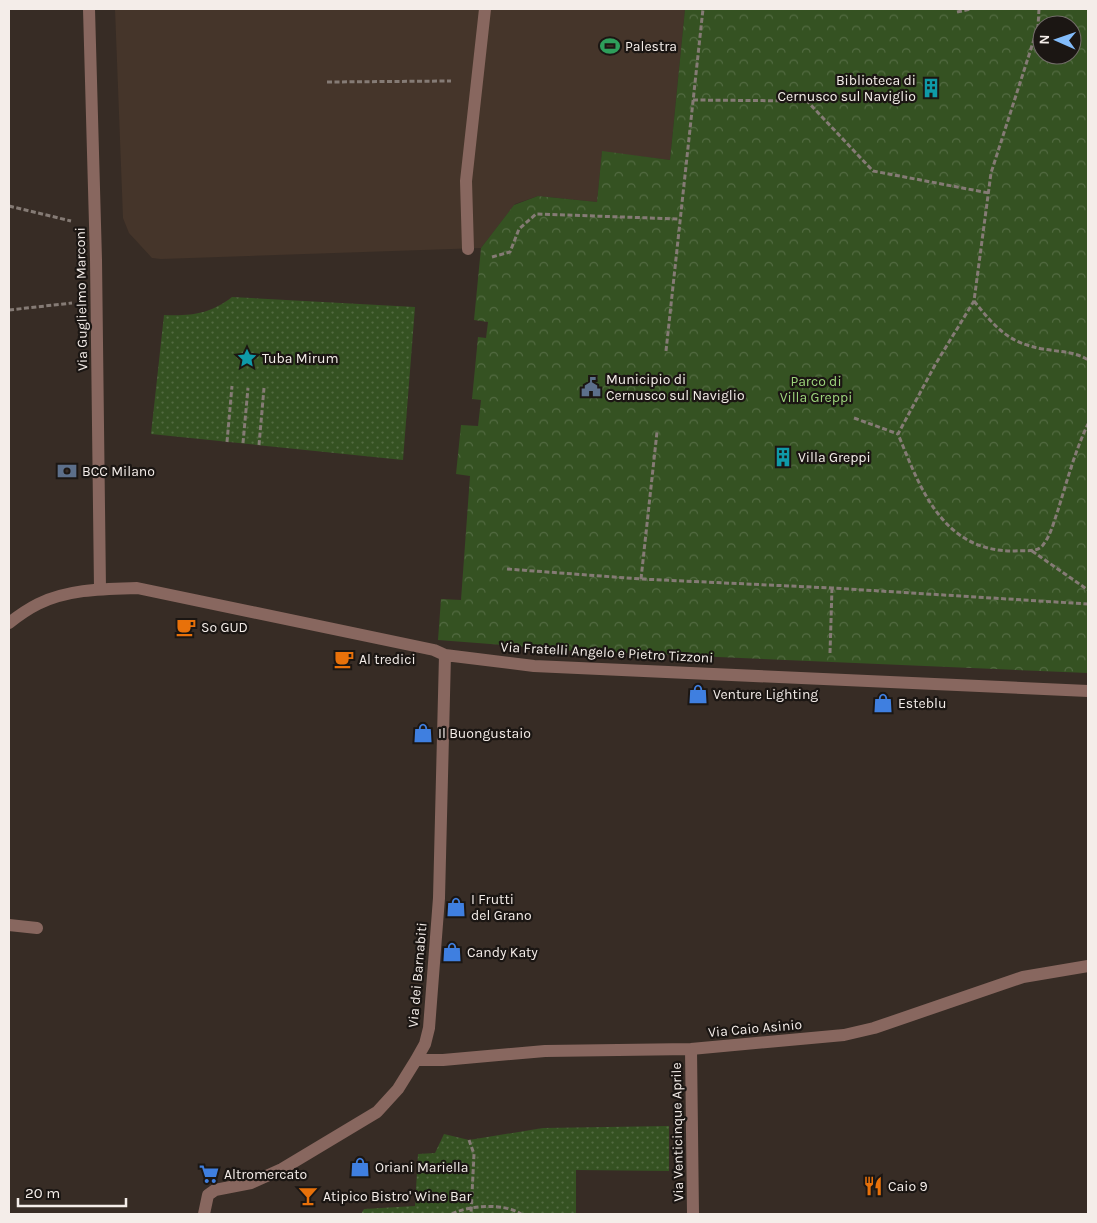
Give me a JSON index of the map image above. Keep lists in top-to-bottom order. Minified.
{"streets":{"street":["Via Guglielmo Marconi","Via Fratelli Angelo e Pietro Tizzoni","Via dei Barnabiti","Via Caio Asinio","Via Venticinque Aprile"]},"crossings":[["Via Guglielmo Marconi","Via Fratelli Angelo e Pietro Tizzoni"],["Via Fratelli Angelo e Pietro Tizzoni","Via dei Barnabiti"],["Via dei Barnabiti","Via Caio Asinio"],["Via Caio Asinio","Via Venticinque Aprile"]],"parks":["Parco di Villa Greppi"],"places":{"sports":["Palestra"],"building":["Biblioteca di Cernusco sul Naviglio","Villa Greppi"],"place":["Tuba Mirum"],"public building":["Municipio di Cernusco sul Naviglio"],"bank":["BCC Milano"],"cafe":["So GUD","Al tredici"],"shop":["Venture Lighting","Esteblu","Il Buongustaio","I Frutti del Grano","Candy Katy","Oriani Mariella"],"supermarket":["Altromercato"],"restaurant":["Caio 9"],"bar":["Atipico Bistro' Wine Bar"]},"scale_bar":"20 m","north":"left"}
